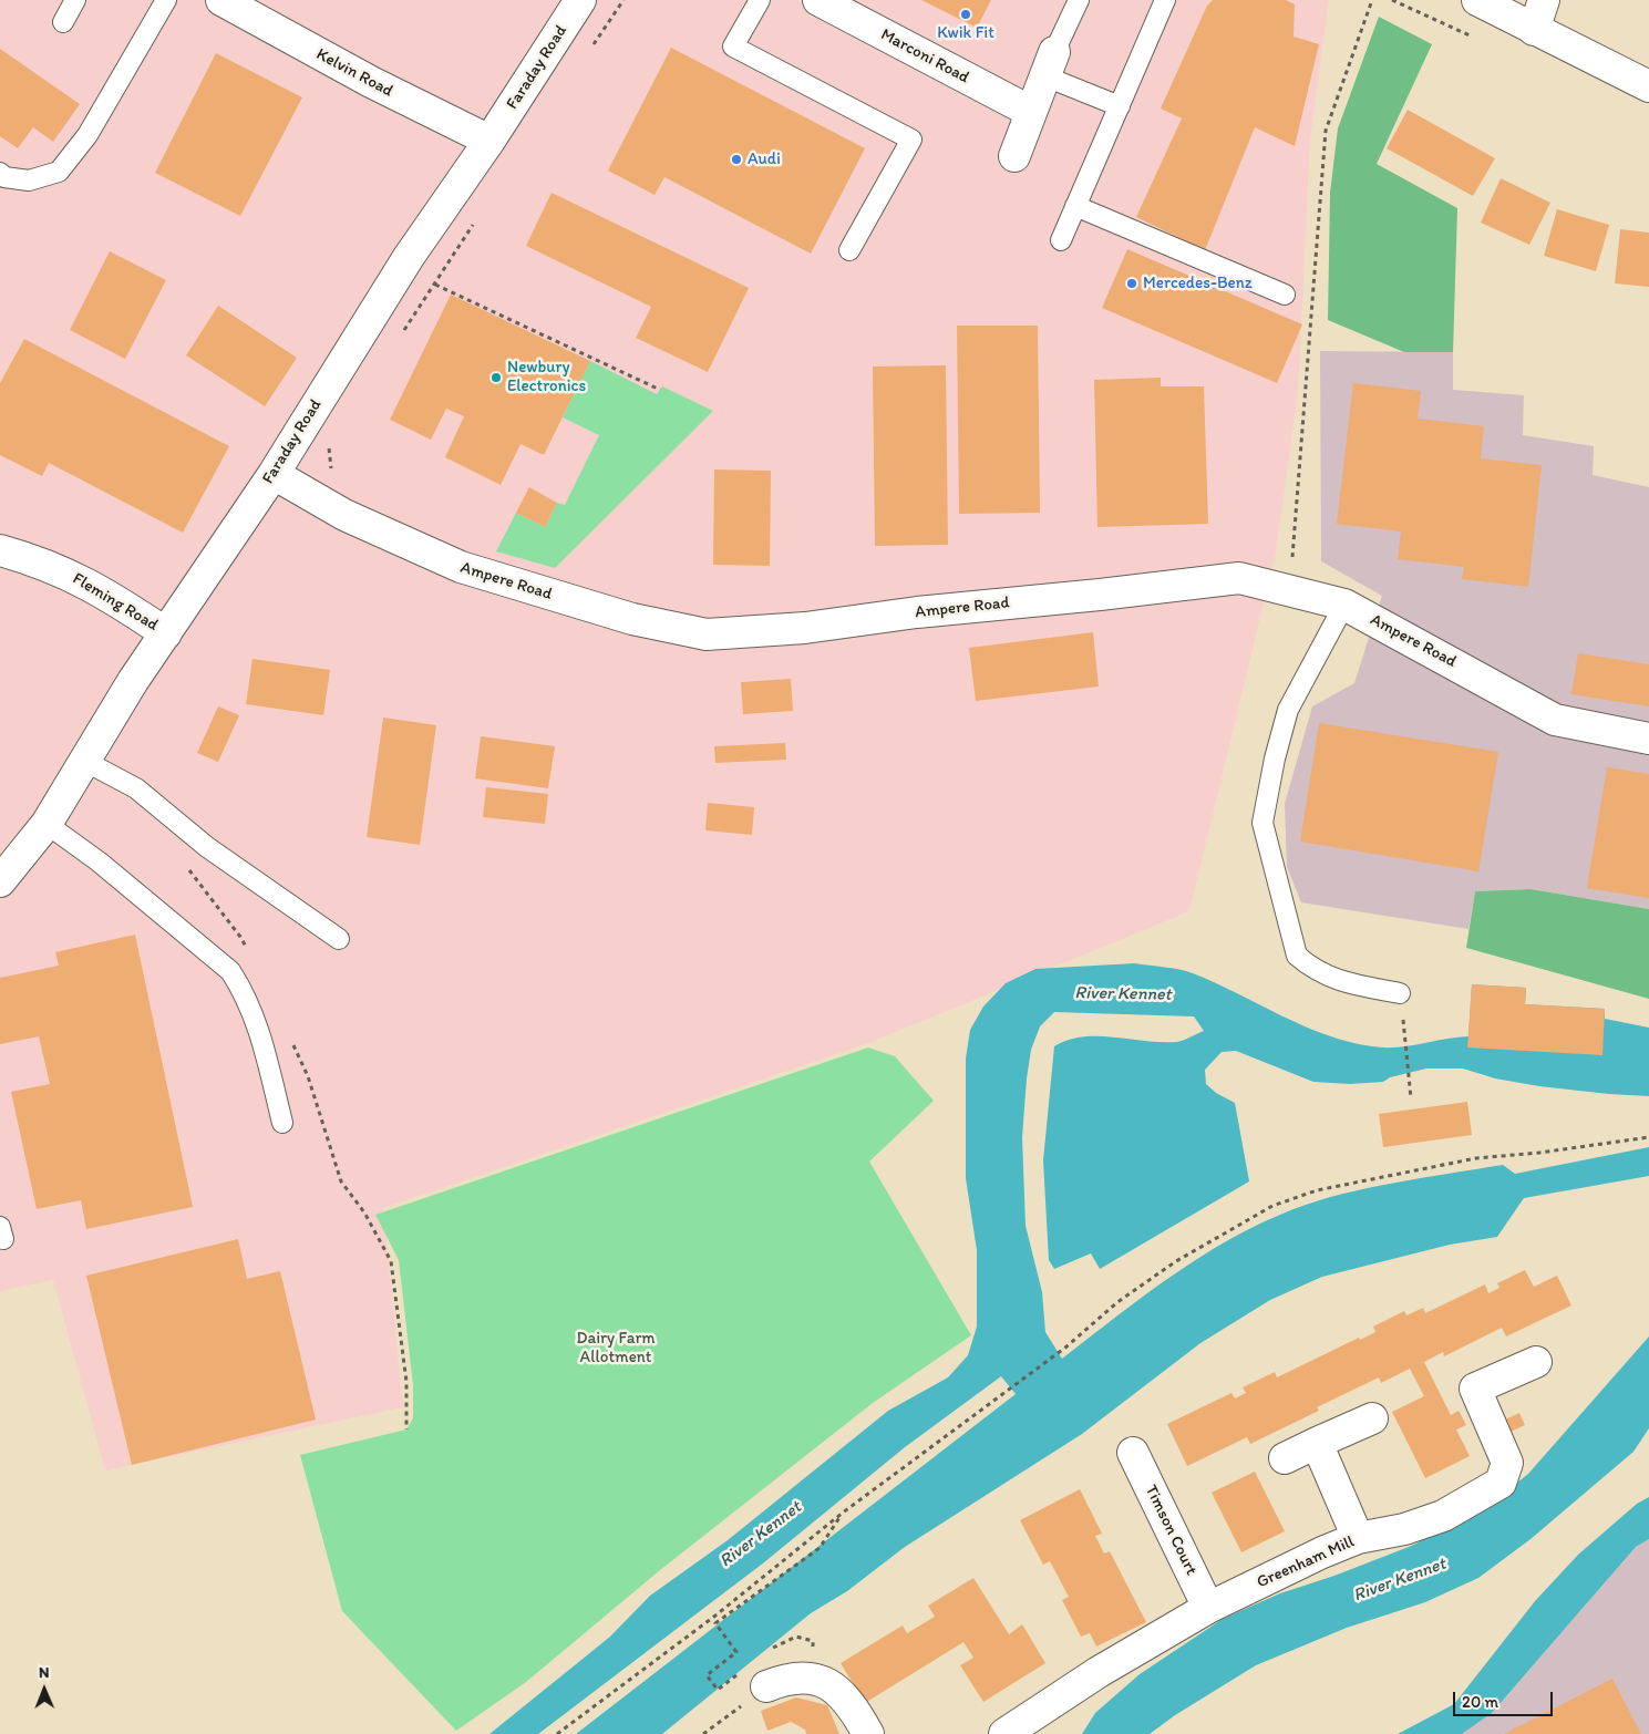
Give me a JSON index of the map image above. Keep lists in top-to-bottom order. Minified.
{"streets":{"street":["Marconi Road","Faraday Road","Kelvin Road","Ampere Road","Fleming Road","Timson Court","Greenham Mill"]},"crossings":[["Faraday Road","Kelvin Road"],["Faraday Road","Ampere Road"],["Faraday Road","Fleming Road"],["Timson Court","Greenham Mill"]],"water":["River Kennet"],"parks":["Dairy Farm Allotment"],"places":["Kwik Fit","Audi","Mercedes-Benz","Newbury Electronics"],"scale_bar":"20 m","north":"top"}
